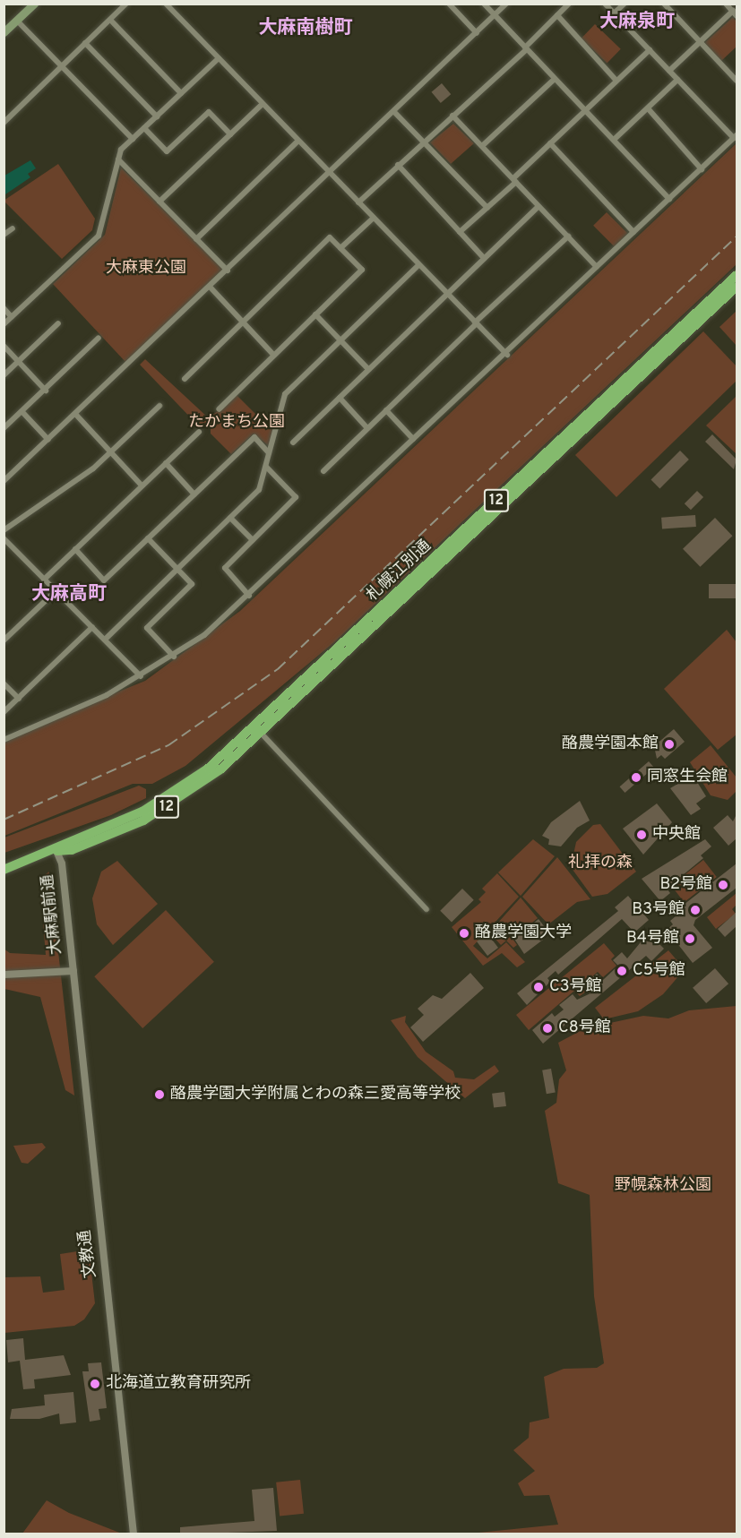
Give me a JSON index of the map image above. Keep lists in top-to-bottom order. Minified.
{"streets":{"highway":["12","札幌江別通"],"street":["大麻駅前通","文教通"]},"crossings":[["札幌江別通","大麻駅前通"],["大麻駅前通","文教通"]],"districts":["大麻泉町","大麻南樹町","大麻高町"],"parks":["大麻東公園","たかまち公園","礼拝の森","野幌森林公園"],"places":["酪農学園本館","同窓生会館","中央館","B2号館","B3号館","酪農学園大学","B4号館","C5号館","C3号館","C8号館","酪農学園大学附属とわの森三愛高等学校","北海道立教育研究所"]}
